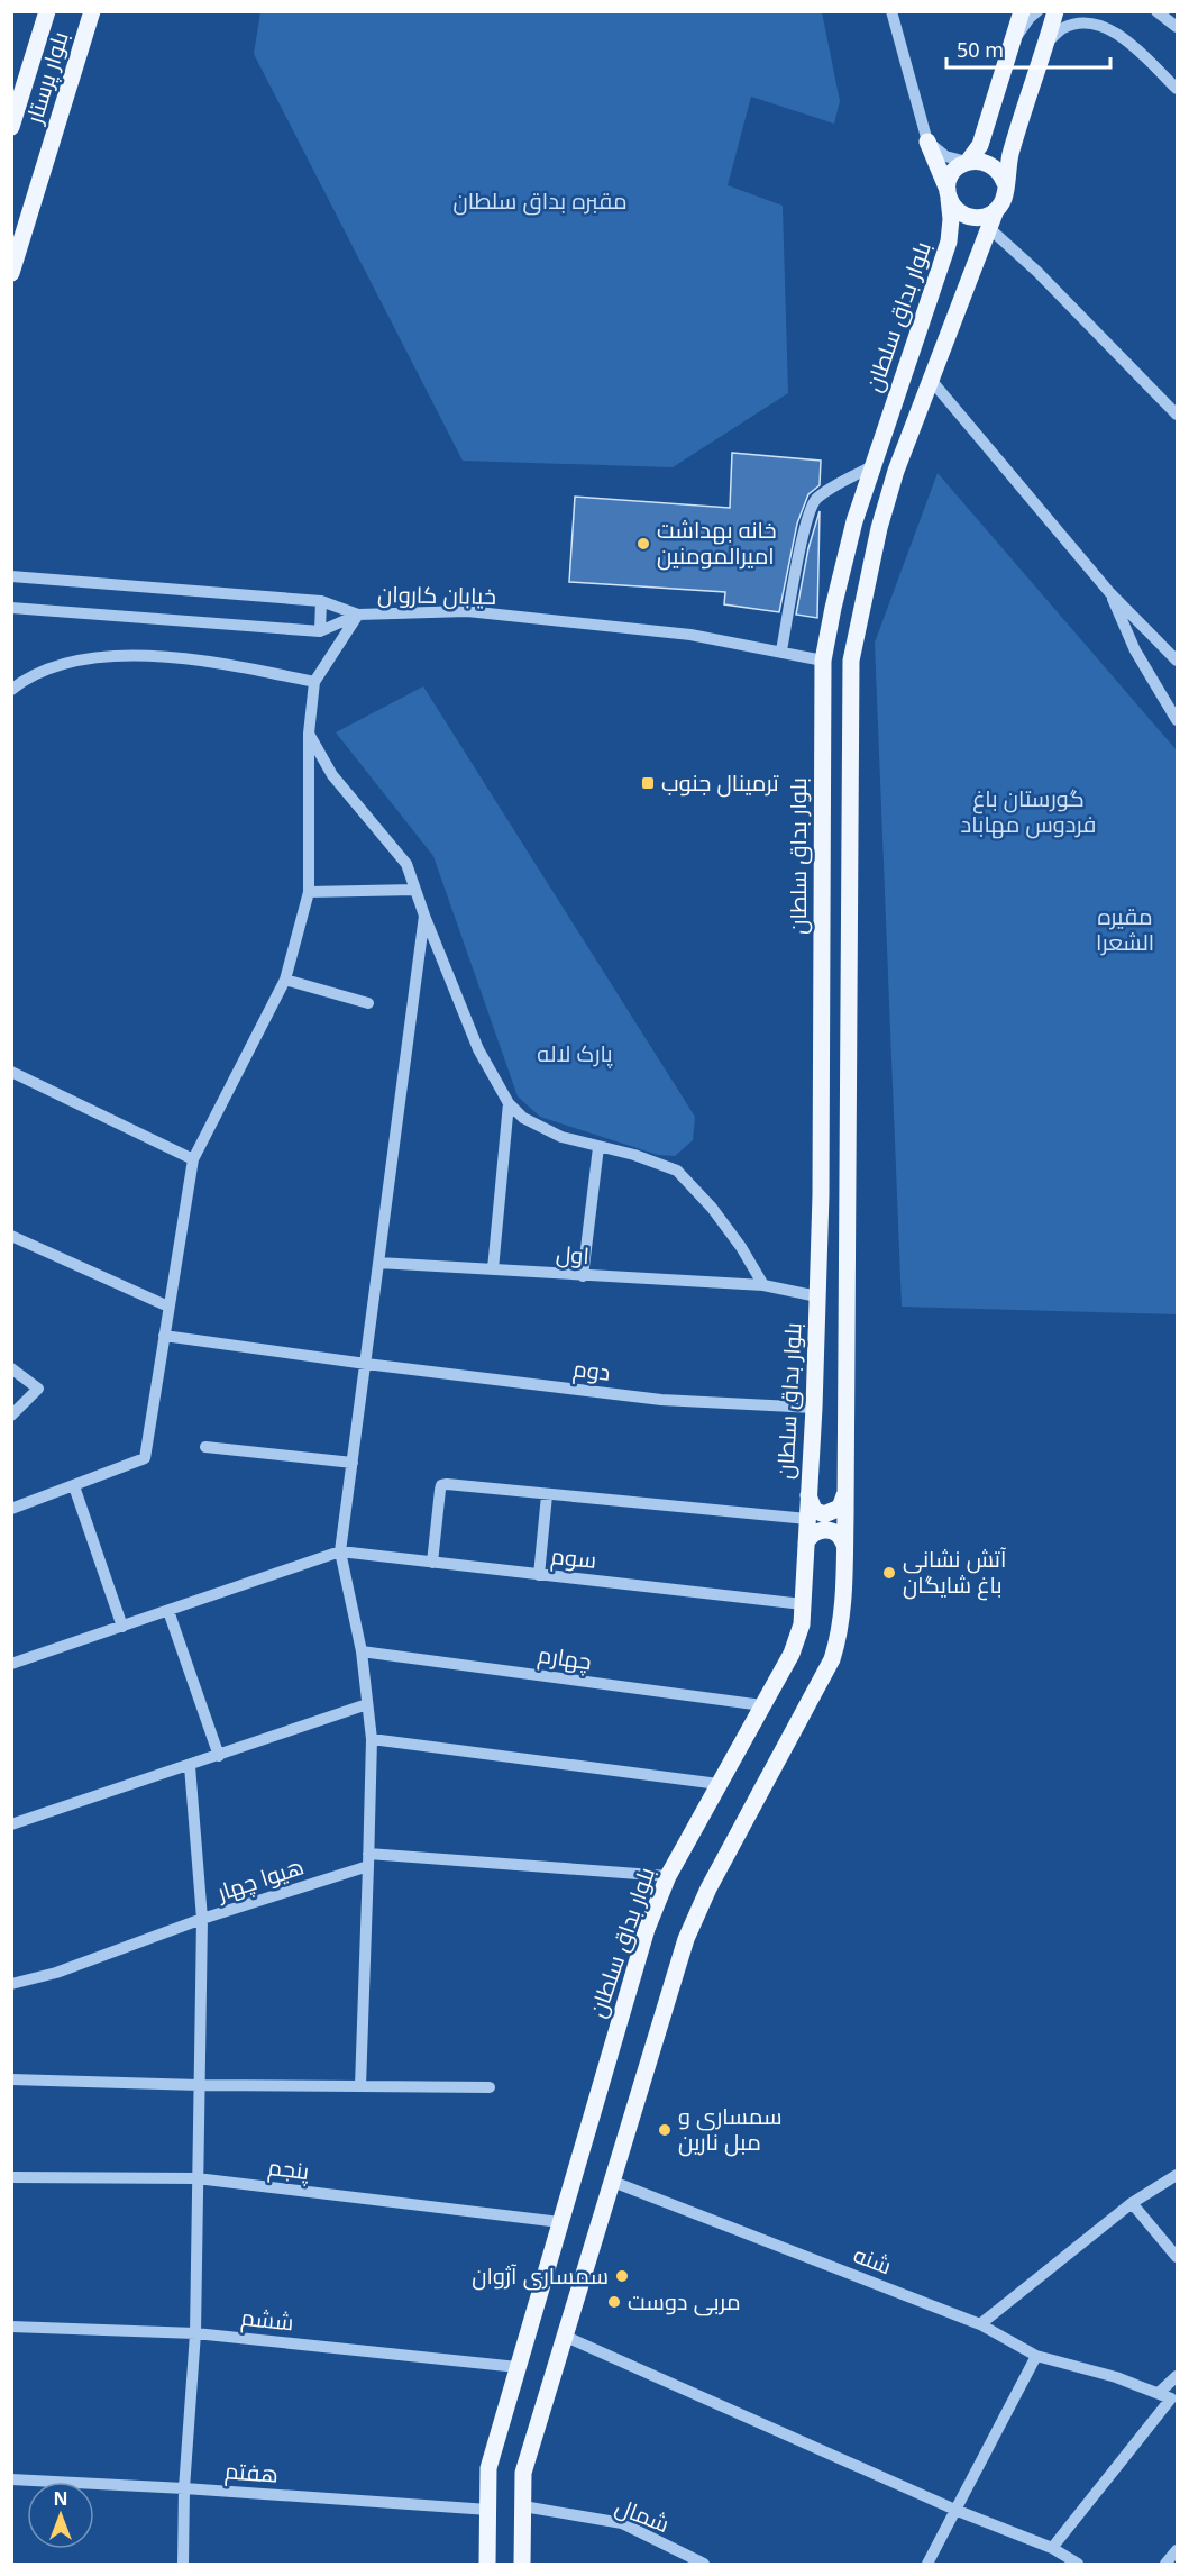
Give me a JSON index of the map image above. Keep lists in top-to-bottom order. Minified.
{"streets":{"main road":["بلوار پرستار","بلوار بداق سلطان"],"street":["خیابان کاروان","اول","دوم","سوم","چهارم","هیوا چهار","پنجم","شنه","ششم","هفتم","شمال"]},"crossings":[["بلوار بداق سلطان","خیابان کاروان"],["بلوار بداق سلطان","اول"],["بلوار بداق سلطان","دوم"],["بلوار بداق سلطان","سوم"],["بلوار بداق سلطان","چهارم"],["بلوار بداق سلطان","پنجم"],["بلوار بداق سلطان","ششم"],["بلوار بداق سلطان","هفتم"]],"parks":["مقبره بداق سلطان","گورستان باغ فردوس مهاباد","مقیره الشعرا","پارک لاله"],"places":{"other":["خانه بهداشت امیرالمومنین","آتش نشانی باغ شایگان","سمساری و مبل نارین","سمساری آژوان","مربی دوست"],"transit":["ترمینال جنوب"]},"scale_bar":"50 m","north":"top"}
